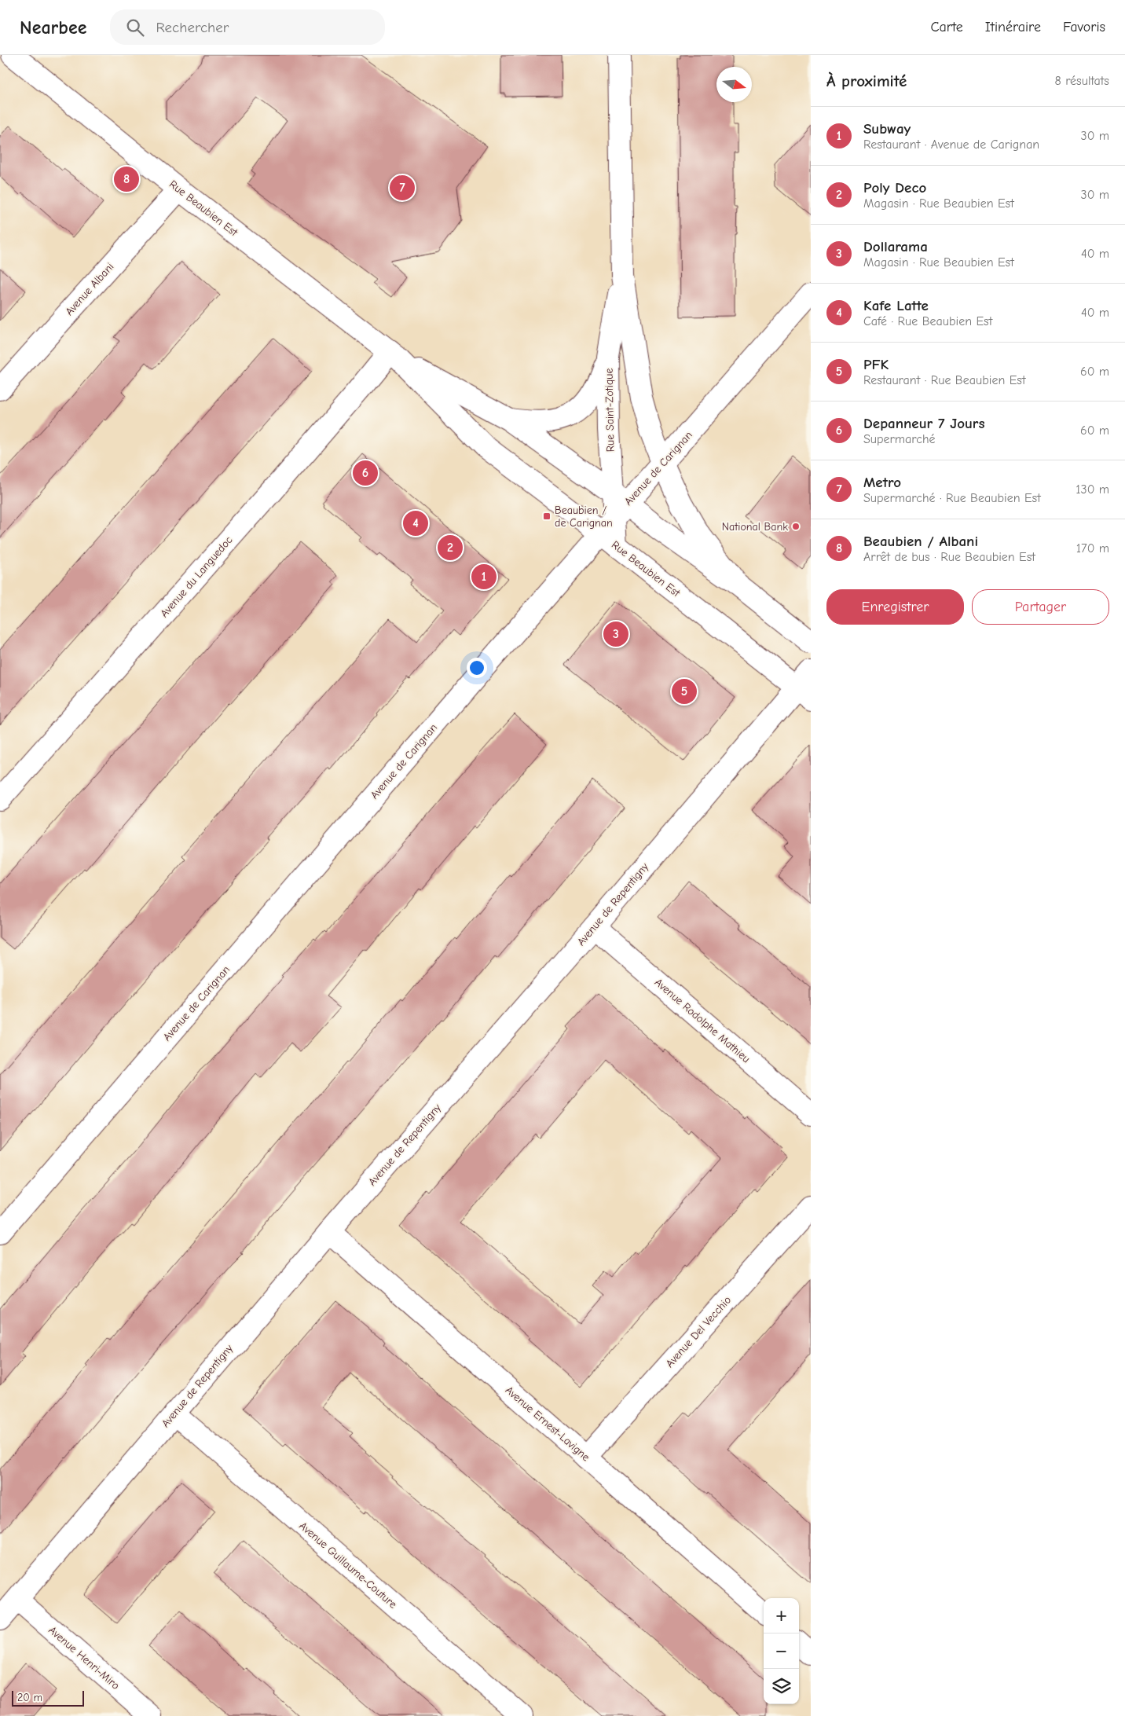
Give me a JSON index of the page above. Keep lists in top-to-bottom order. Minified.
{"streets":{"street":["Rue Beaubien Est","Avenue Albani","Rue Saint-Zotique","Avenue de Carignan","Avenue du Languedoc","Avenue de Repentigny","Avenue Rodolphe Mathieu","Avenue Del Vecchio","Avenue Ernest-Lavigne","Avenue Guillaume-Couture","Avenue Henri-Miro"]},"crossings":[["Rue Beaubien Est","Avenue Albani"],["Rue Beaubien Est","Rue Saint-Zotique"],["Rue Beaubien Est","Avenue de Carignan"],["Rue Beaubien Est","Avenue du Languedoc"],["Rue Beaubien Est","Avenue de Repentigny"],["Rue Saint-Zotique","Avenue de Carignan"],["Avenue de Repentigny","Avenue Rodolphe Mathieu"],["Avenue de Repentigny","Avenue Ernest-Lavigne"],["Avenue de Repentigny","Avenue Guillaume-Couture"],["Avenue de Repentigny","Avenue Henri-Miro"],["Avenue Del Vecchio","Avenue Ernest-Lavigne"]],"places":{"transit":["Beaubien / de Carignan"],"other":["National Bank"]},"scale_bar":"20 m","north":"right","page":{"header":"Nearbee","search":"Rechercher","nav":["Carte","Itinéraire","Favoris"],"heading":["À proximité","8 résultats"],"list":[{"mark":"1","name":"Subway","note":"Restaurant · Avenue de Carignan","value":"30 m"},{"mark":"2","name":"Poly Deco","note":"Magasin · Rue Beaubien Est","value":"30 m"},{"mark":"3","name":"Dollarama","note":"Magasin · Rue Beaubien Est","value":"40 m"},{"mark":"4","name":"Kafe Latte","note":"Café · Rue Beaubien Est","value":"40 m"},{"mark":"5","name":"PFK","note":"Restaurant · Rue Beaubien Est","value":"60 m"},{"mark":"6","name":"Depanneur 7 Jours","note":"Supermarché","value":"60 m"},{"mark":"7","name":"Metro","note":"Supermarché · Rue Beaubien Est","value":"130 m"},{"mark":"8","name":"Beaubien / Albani","note":"Arrêt de bus · Rue Beaubien Est","value":"170 m"}],"pins":["8","7","6","4","2","1","3","5"],"buttons":["Enregistrer","Partager"],"map_buttons":["+","−"],"scale":"20 m"}}
